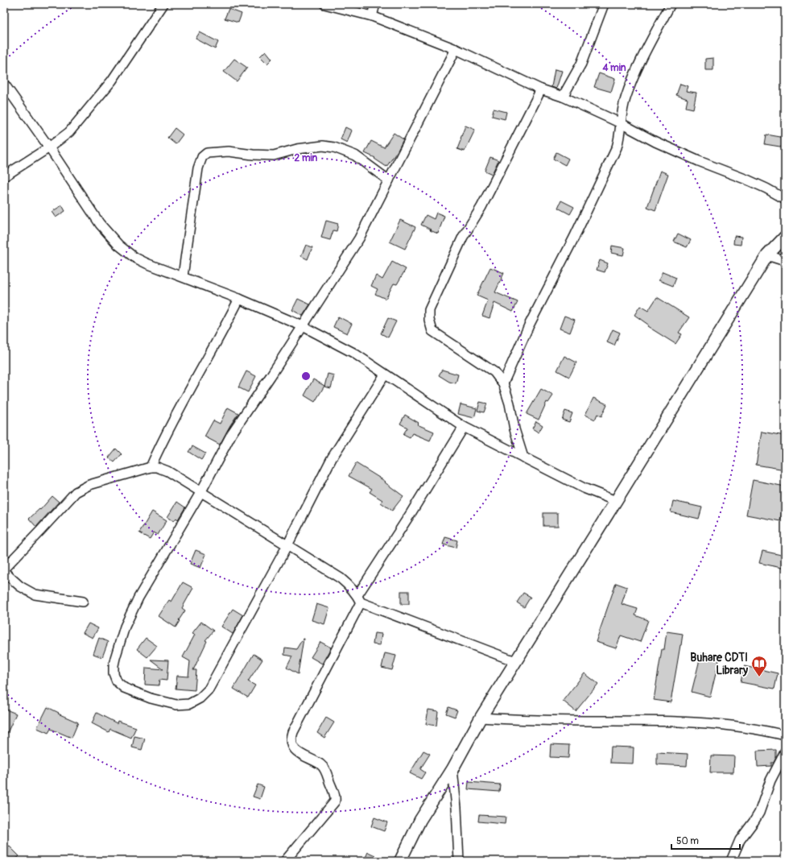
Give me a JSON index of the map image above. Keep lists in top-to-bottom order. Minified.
{"places":{"library":["Buhare CDTI Library"]},"scale_bar":"50 m","rings":["4 min","2 min"]}
